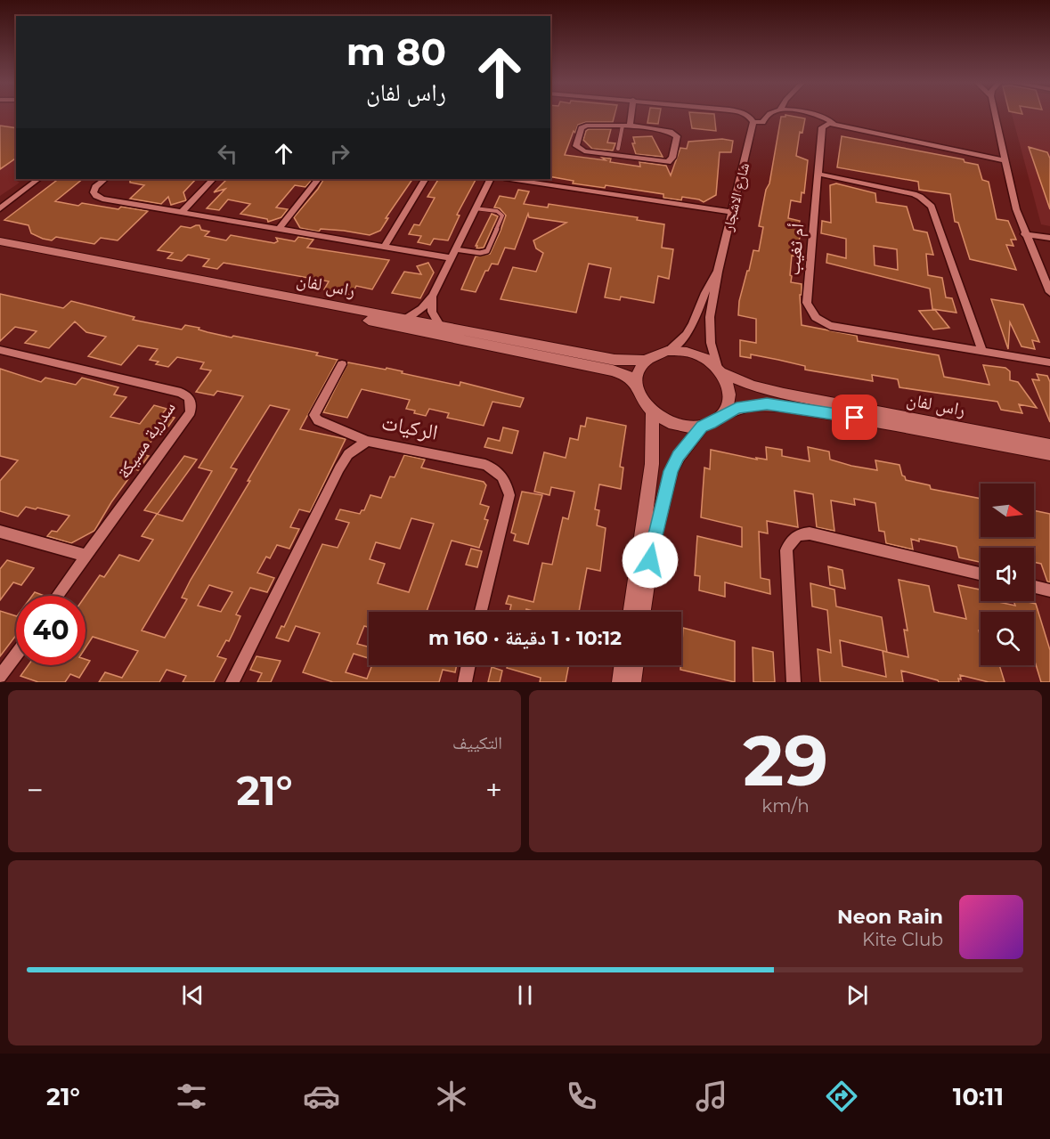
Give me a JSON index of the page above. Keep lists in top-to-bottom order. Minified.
{"streets":{"street":["شارع الاشجار","أم ثغيب","راس لفان","الركيات","سدرية مسيكة"]},"crossings":[["شارع الاشجار","راس لفان"]],"north":"right","page":{"turn":["80 m","راس لفان"],"limit":"40","trip":"10:12 · 1 دقيقة · 160 m","tile":[["29","km/h"],"التكييف"],"heat":["−","21°","+"],"song":["Neon Rain","Kite Club"],"tabs":["10:11","21°"]}}
